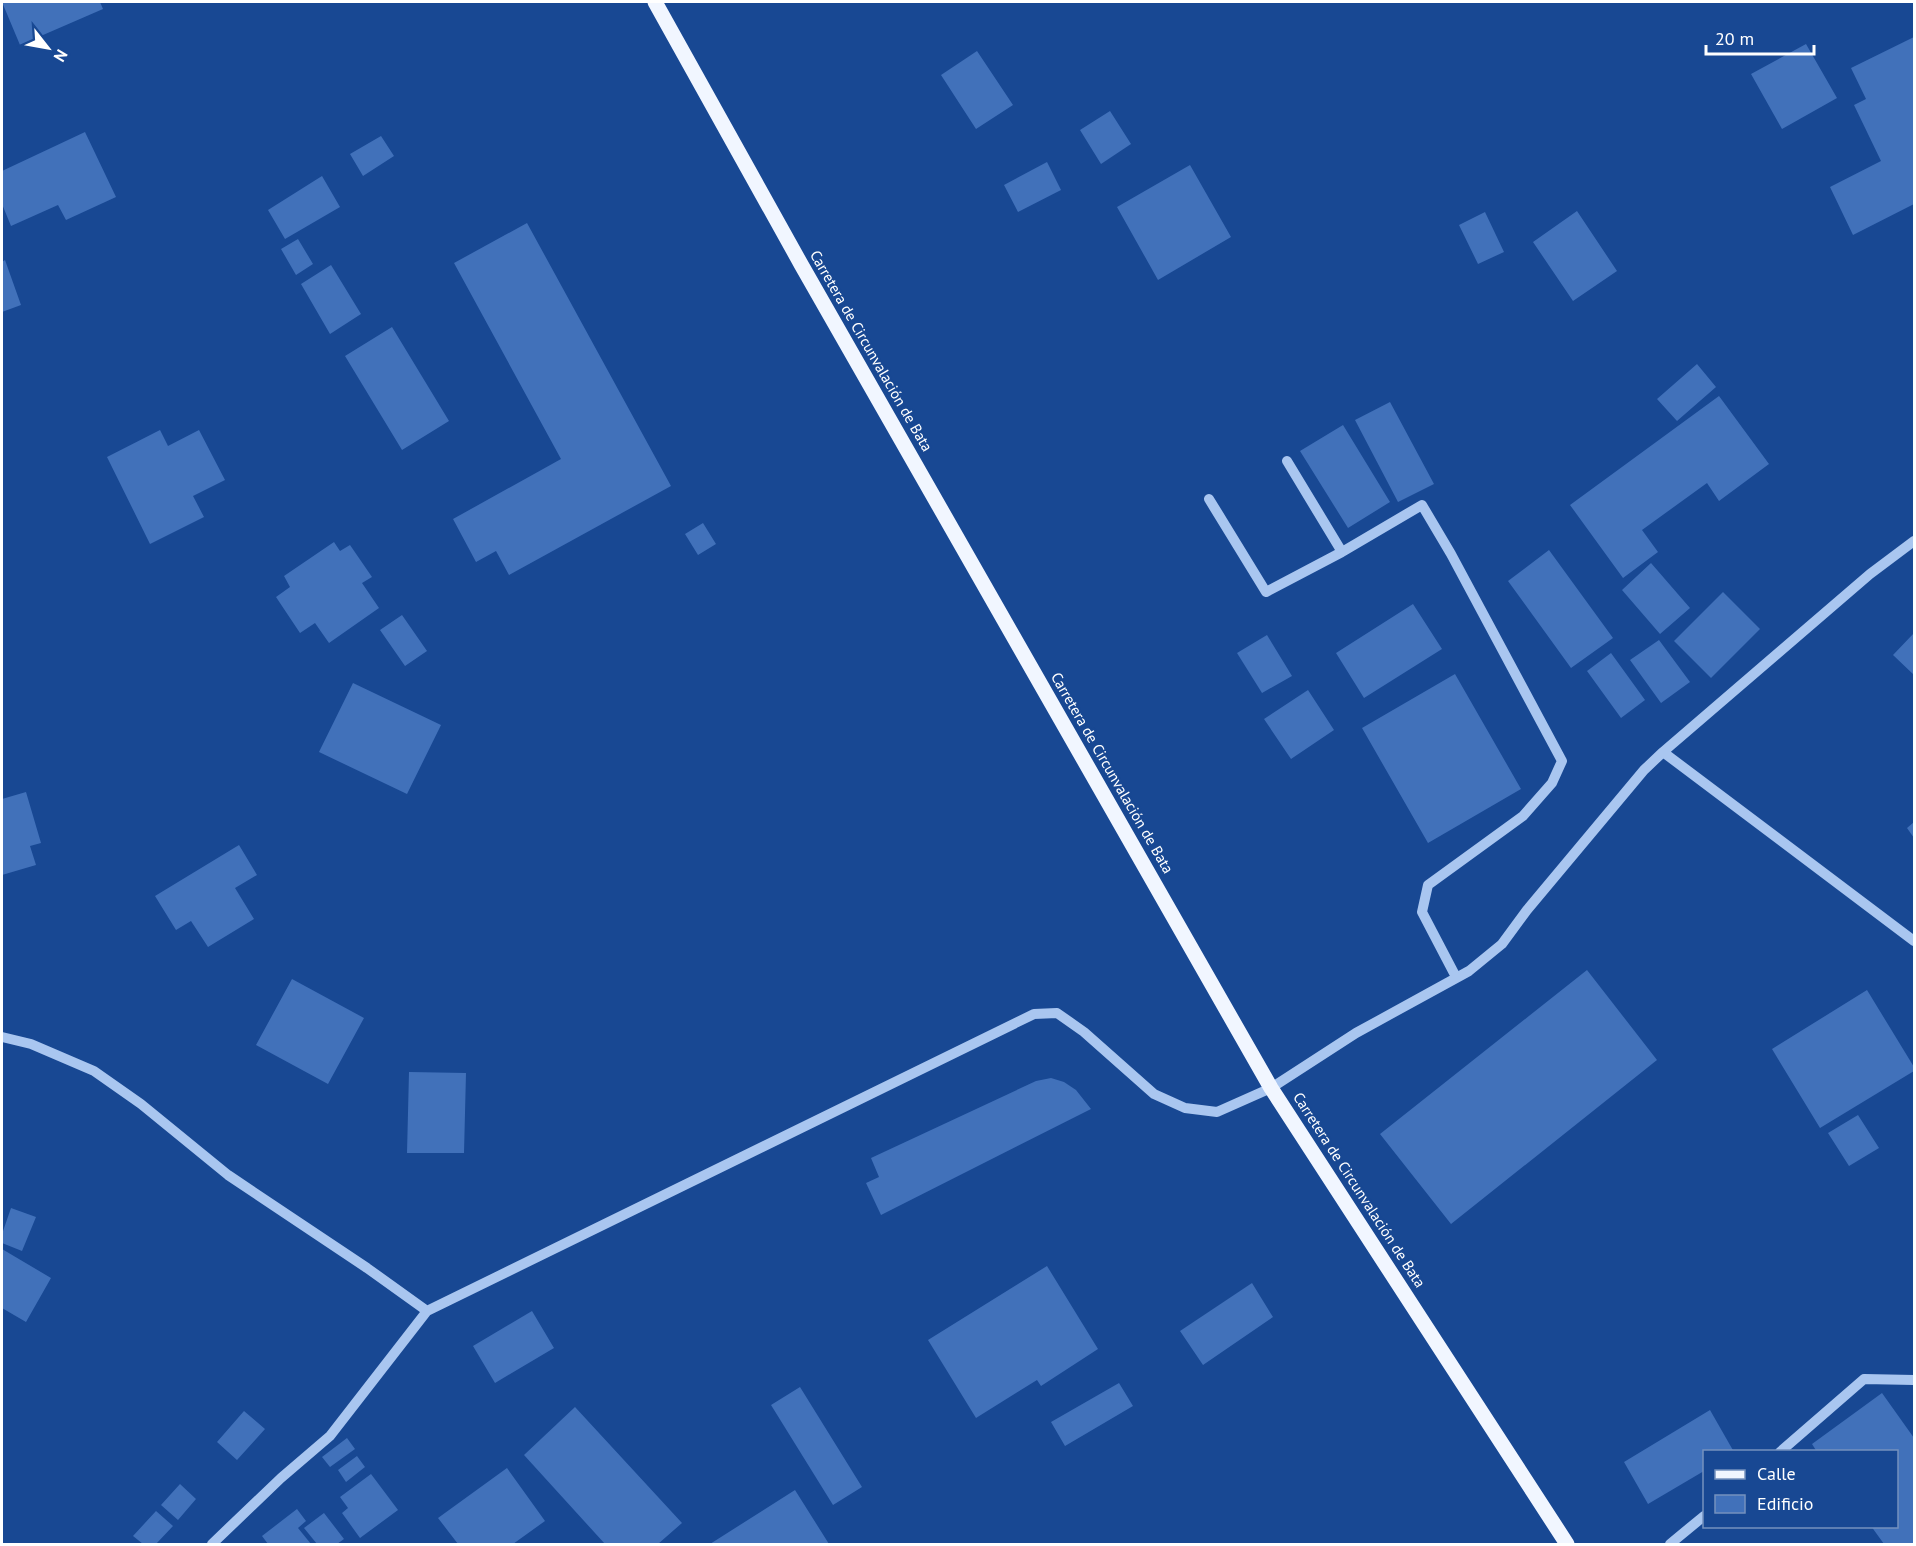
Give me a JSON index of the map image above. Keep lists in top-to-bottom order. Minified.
{"streets":{"main road":["Carretera de Circunvalación de Bata"]},"legend":["Calle","Edificio"],"scale_bar":"20 m","north":"bottom right"}
